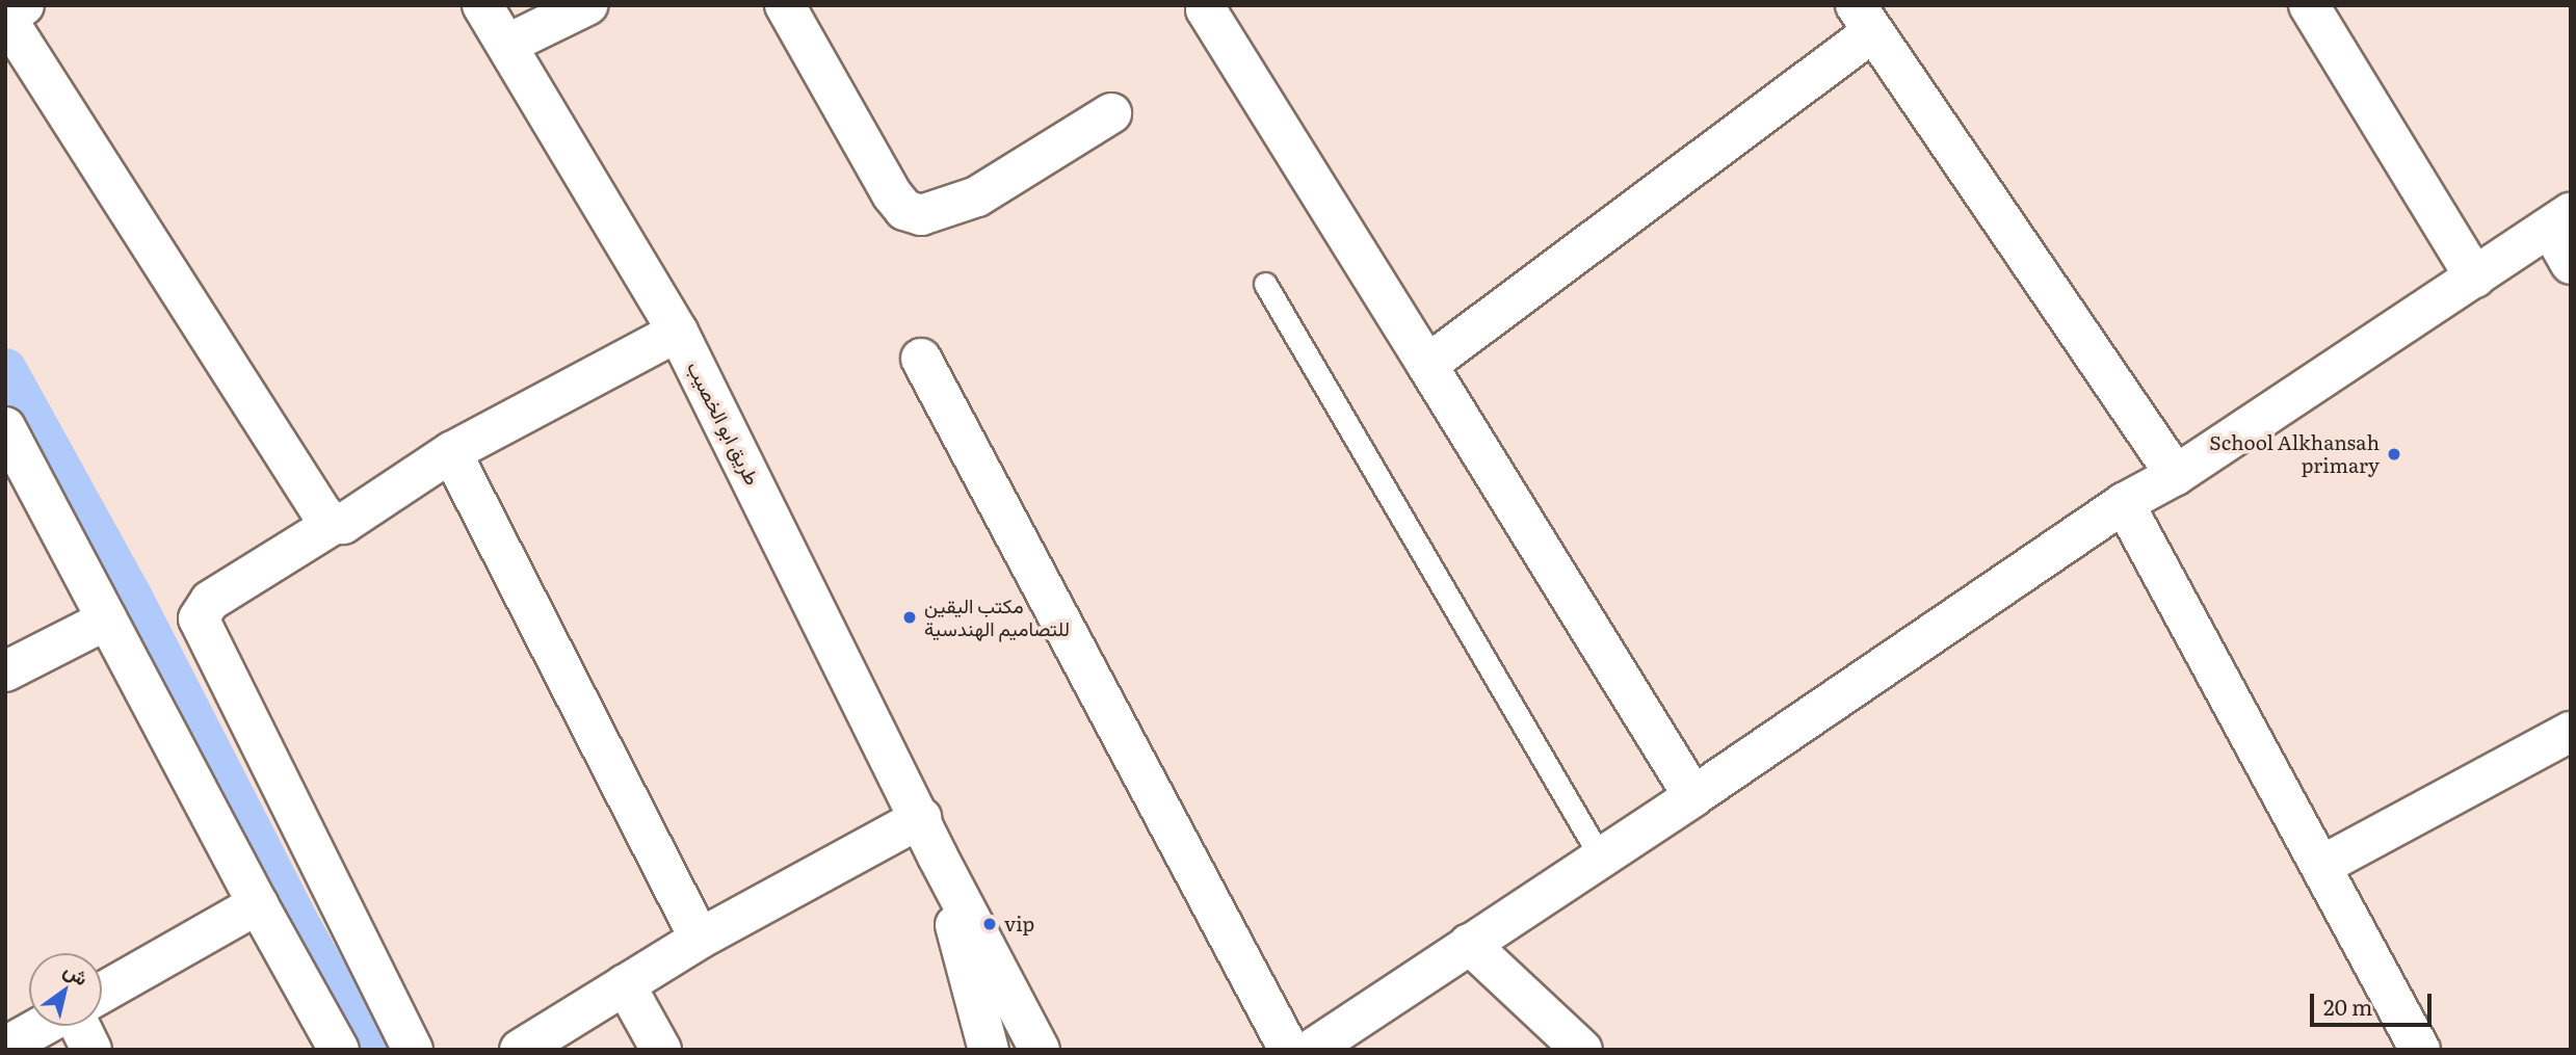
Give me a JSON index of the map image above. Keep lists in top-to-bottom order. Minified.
{"streets":{"street":["طريق ابو الخصيب"]},"places":["School Alkhansah primary","مكتب اليقين للتصاميم الهندسية","vip"],"scale_bar":"20 m","north":"top right"}
